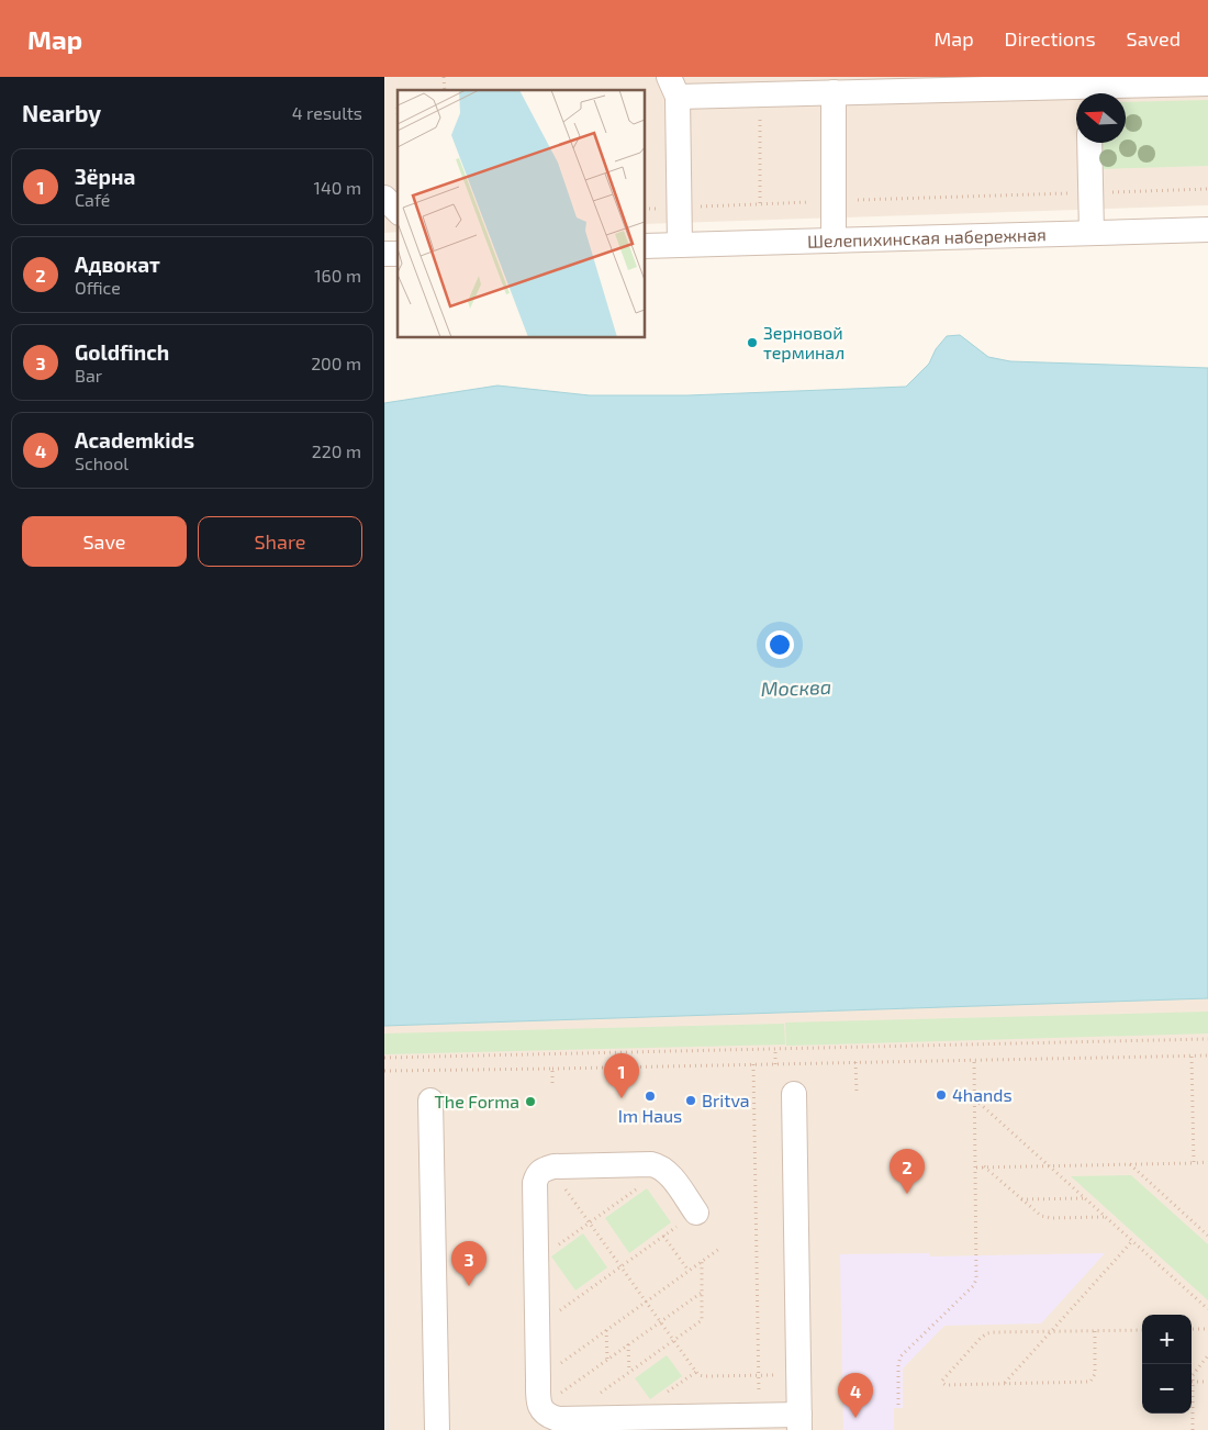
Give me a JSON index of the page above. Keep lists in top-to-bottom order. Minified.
{"streets":{"street":["Шелепихинская набережная"]},"water":["Москва"],"places":["Зерновой терминал","4hands","Im Haus","Britva","The Forma"],"north":"left","page":{"header":"Map","nav":["Map","Directions","Saved"],"heading":["Nearby","4 results"],"list":[{"mark":"1","name":"Зёрна","note":"Café","value":"140 m"},{"mark":"2","name":"Адвокат","note":"Office","value":"160 m"},{"mark":"3","name":"Goldfinch","note":"Bar","value":"200 m"},{"mark":"4","name":"Academkids","note":"School","value":"220 m"}],"buttons":["Save","Share"],"pins":["1","2","3","4"],"map_buttons":["+","−"]}}
